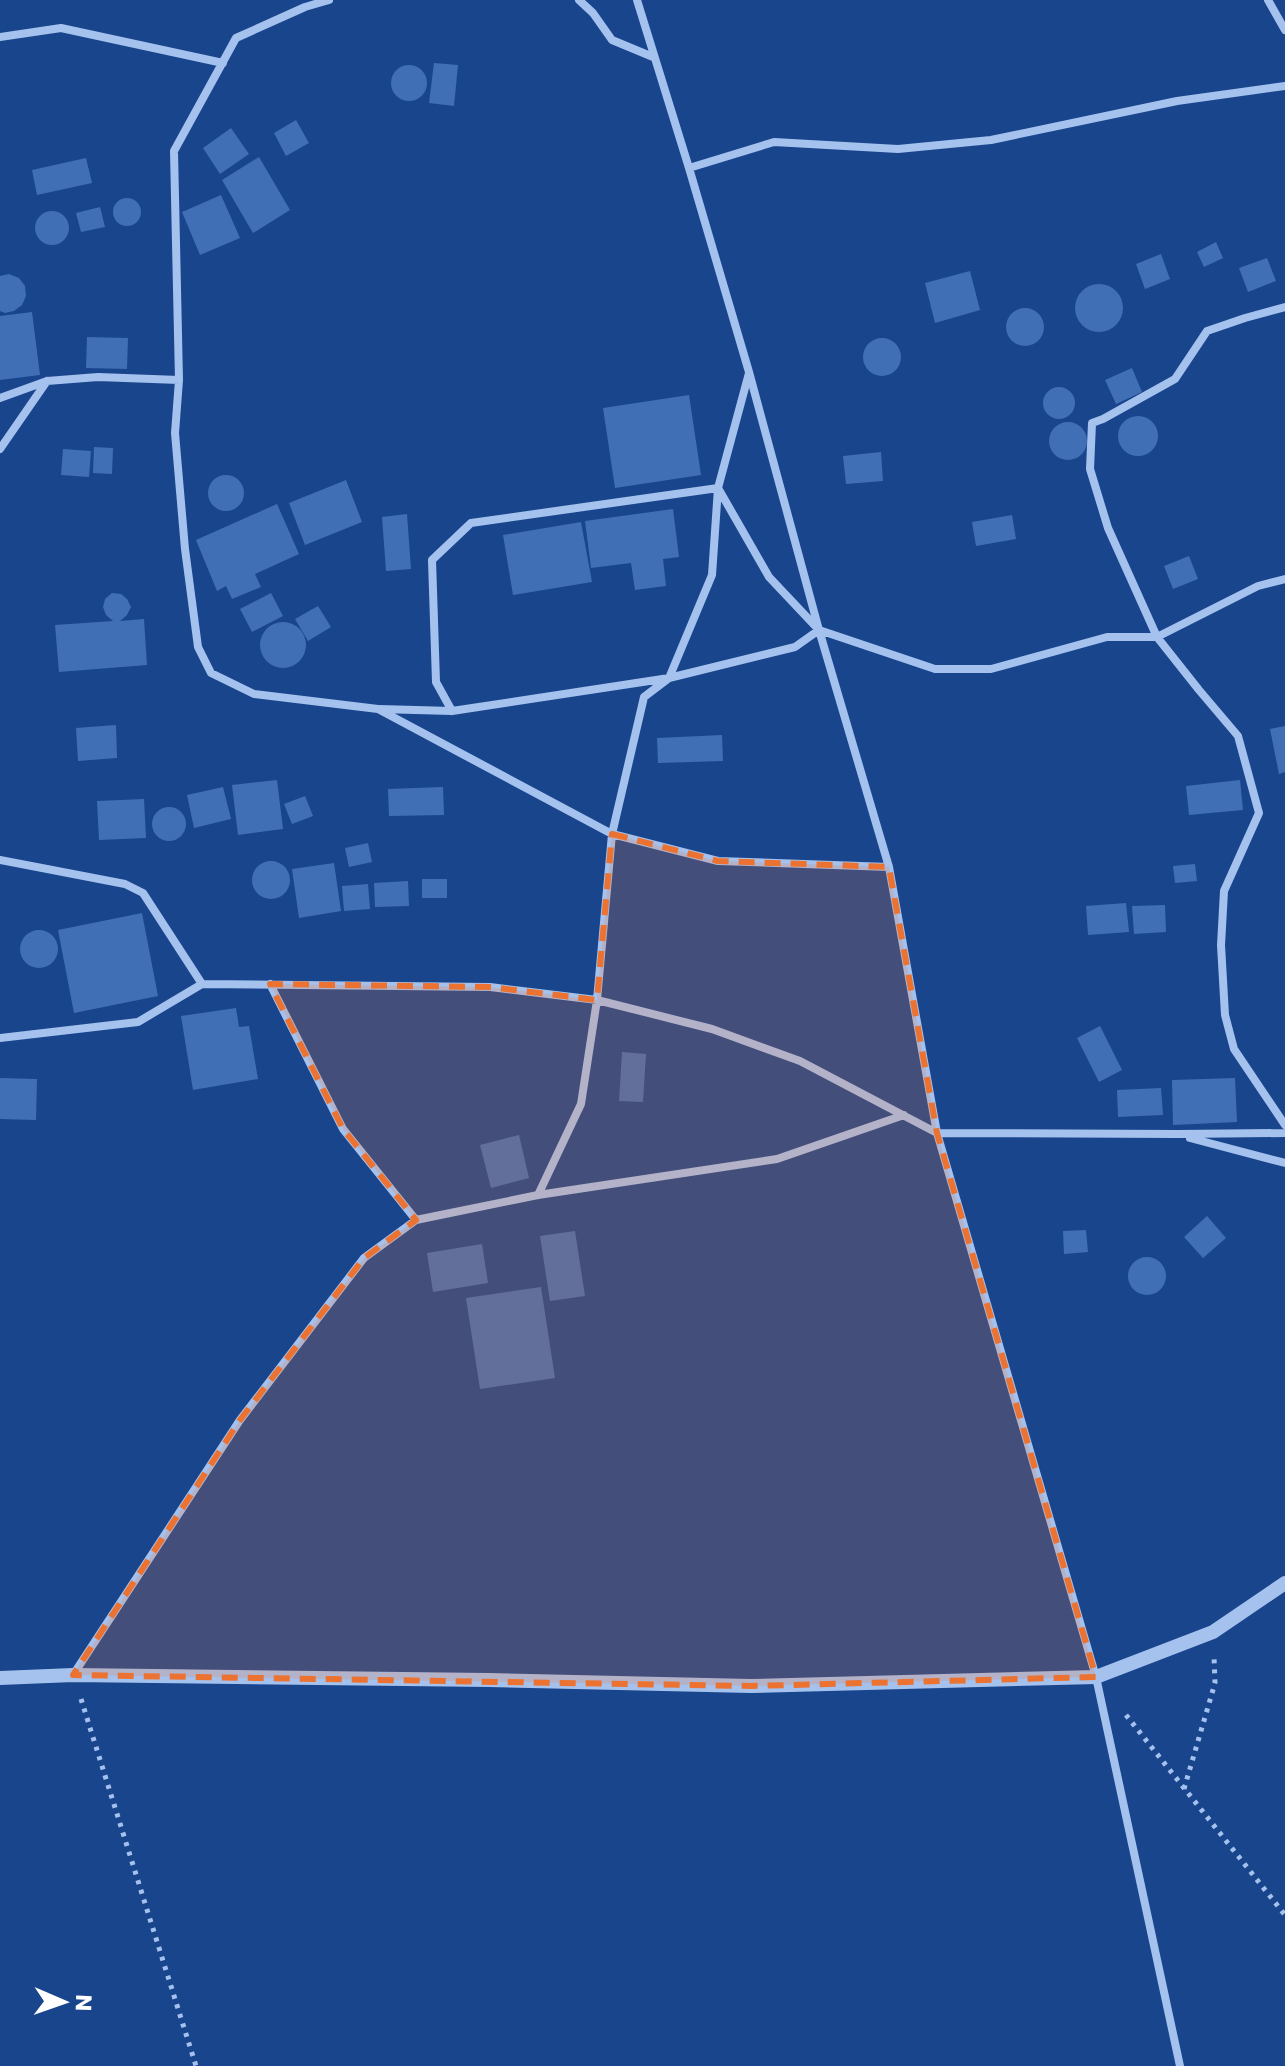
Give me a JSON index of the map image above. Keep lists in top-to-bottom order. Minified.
{"north":"right"}
